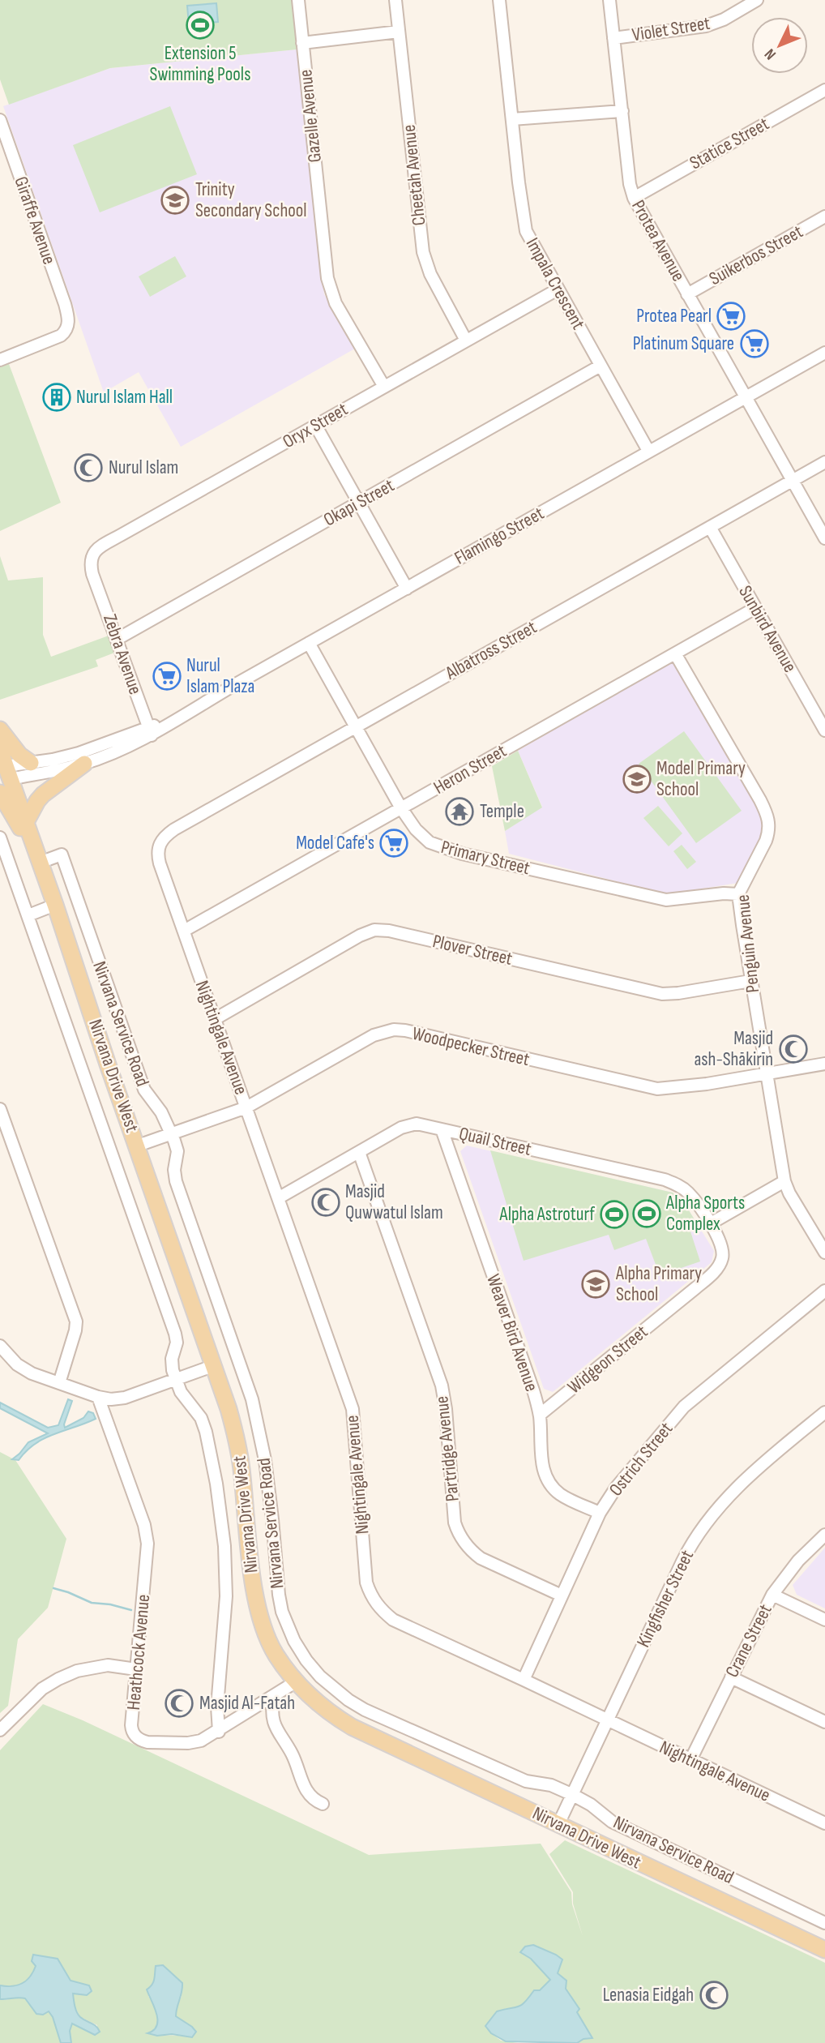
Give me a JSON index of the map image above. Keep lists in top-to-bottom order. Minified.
{"streets":{"main road":["Nirvana Drive West"],"street":["Violet Street","Gazelle Avenue","Statice Street","Cheetah Avenue","Giraffe Avenue","Protea Avenue","Suikerbos Street","Impala Crescent","Oryx Street","Okapi Street","Flamingo Street","Sunbird Avenue","Albatross Street","Zebra Avenue","Heron Street","Primary Street","Penguin Avenue","Plover Street","Nirvana Service Road","Nightingale Avenue","Woodpecker Street","Quail Street","Weaver Bird Avenue","Widgeon Street","Partridge Avenue","Ostrich Street","Kingfisher Street","Crane Street","Heathcock Avenue"]},"crossings":[["Violet Street","Protea Avenue"],["Gazelle Avenue","Oryx Street"],["Statice Street","Protea Avenue"],["Cheetah Avenue","Oryx Street"],["Protea Avenue","Suikerbos Street"],["Protea Avenue","Flamingo Street"],["Protea Avenue","Albatross Street"],["Impala Crescent","Oryx Street"],["Impala Crescent","Okapi Street"],["Impala Crescent","Flamingo Street"],["Oryx Street","Zebra Avenue"],["Okapi Street","Zebra Avenue"],["Flamingo Street","Zebra Avenue"],["Flamingo Street","Primary Street"],["Flamingo Street","Nirvana Drive West"],["Sunbird Avenue","Albatross Street"],["Sunbird Avenue","Heron Street"],["Albatross Street","Primary Street"],["Albatross Street","Nightingale Avenue"],["Heron Street","Primary Street"],["Heron Street","Penguin Avenue"],["Heron Street","Nightingale Avenue"],["Primary Street","Penguin Avenue"],["Penguin Avenue","Plover Street"],["Penguin Avenue","Woodpecker Street"],["Plover Street","Nightingale Avenue"],["Nirvana Service Road","Woodpecker Street"],["Nirvana Service Road","Nirvana Drive West"],["Nirvana Service Road","Kingfisher Street"],["Nightingale Avenue","Woodpecker Street"],["Nightingale Avenue","Quail Street"],["Nightingale Avenue","Ostrich Street"],["Nightingale Avenue","Kingfisher Street"],["Nightingale Avenue","Crane Street"],["Woodpecker Street","Nirvana Drive West"],["Nirvana Drive West","Kingfisher Street"],["Nirvana Drive West","Heathcock Avenue"],["Quail Street","Weaver Bird Avenue"],["Quail Street","Widgeon Street"],["Quail Street","Partridge Avenue"],["Weaver Bird Avenue","Widgeon Street"],["Weaver Bird Avenue","Ostrich Street"],["Partridge Avenue","Ostrich Street"]],"places":{"sports":["Extension 5 Swimming Pools","Alpha Sports Complex","Alpha Astroturf"],"school or university":["Trinity Secondary School","Model Primary School","Alpha Primary School"],"supermarket":["Protea Pearl","Platinum Square","Nurul Islam Plaza","Model Cafe's"],"building":["Nurul Islam Hall"],"mosque":["Nurul Islam","Masjid ash-Shākirīn","Masjid Quwwatul Islam","Masjid Al-Fatah","Lenasia Eidgah"],"temple":["Temple"]},"north":"bottom left"}
